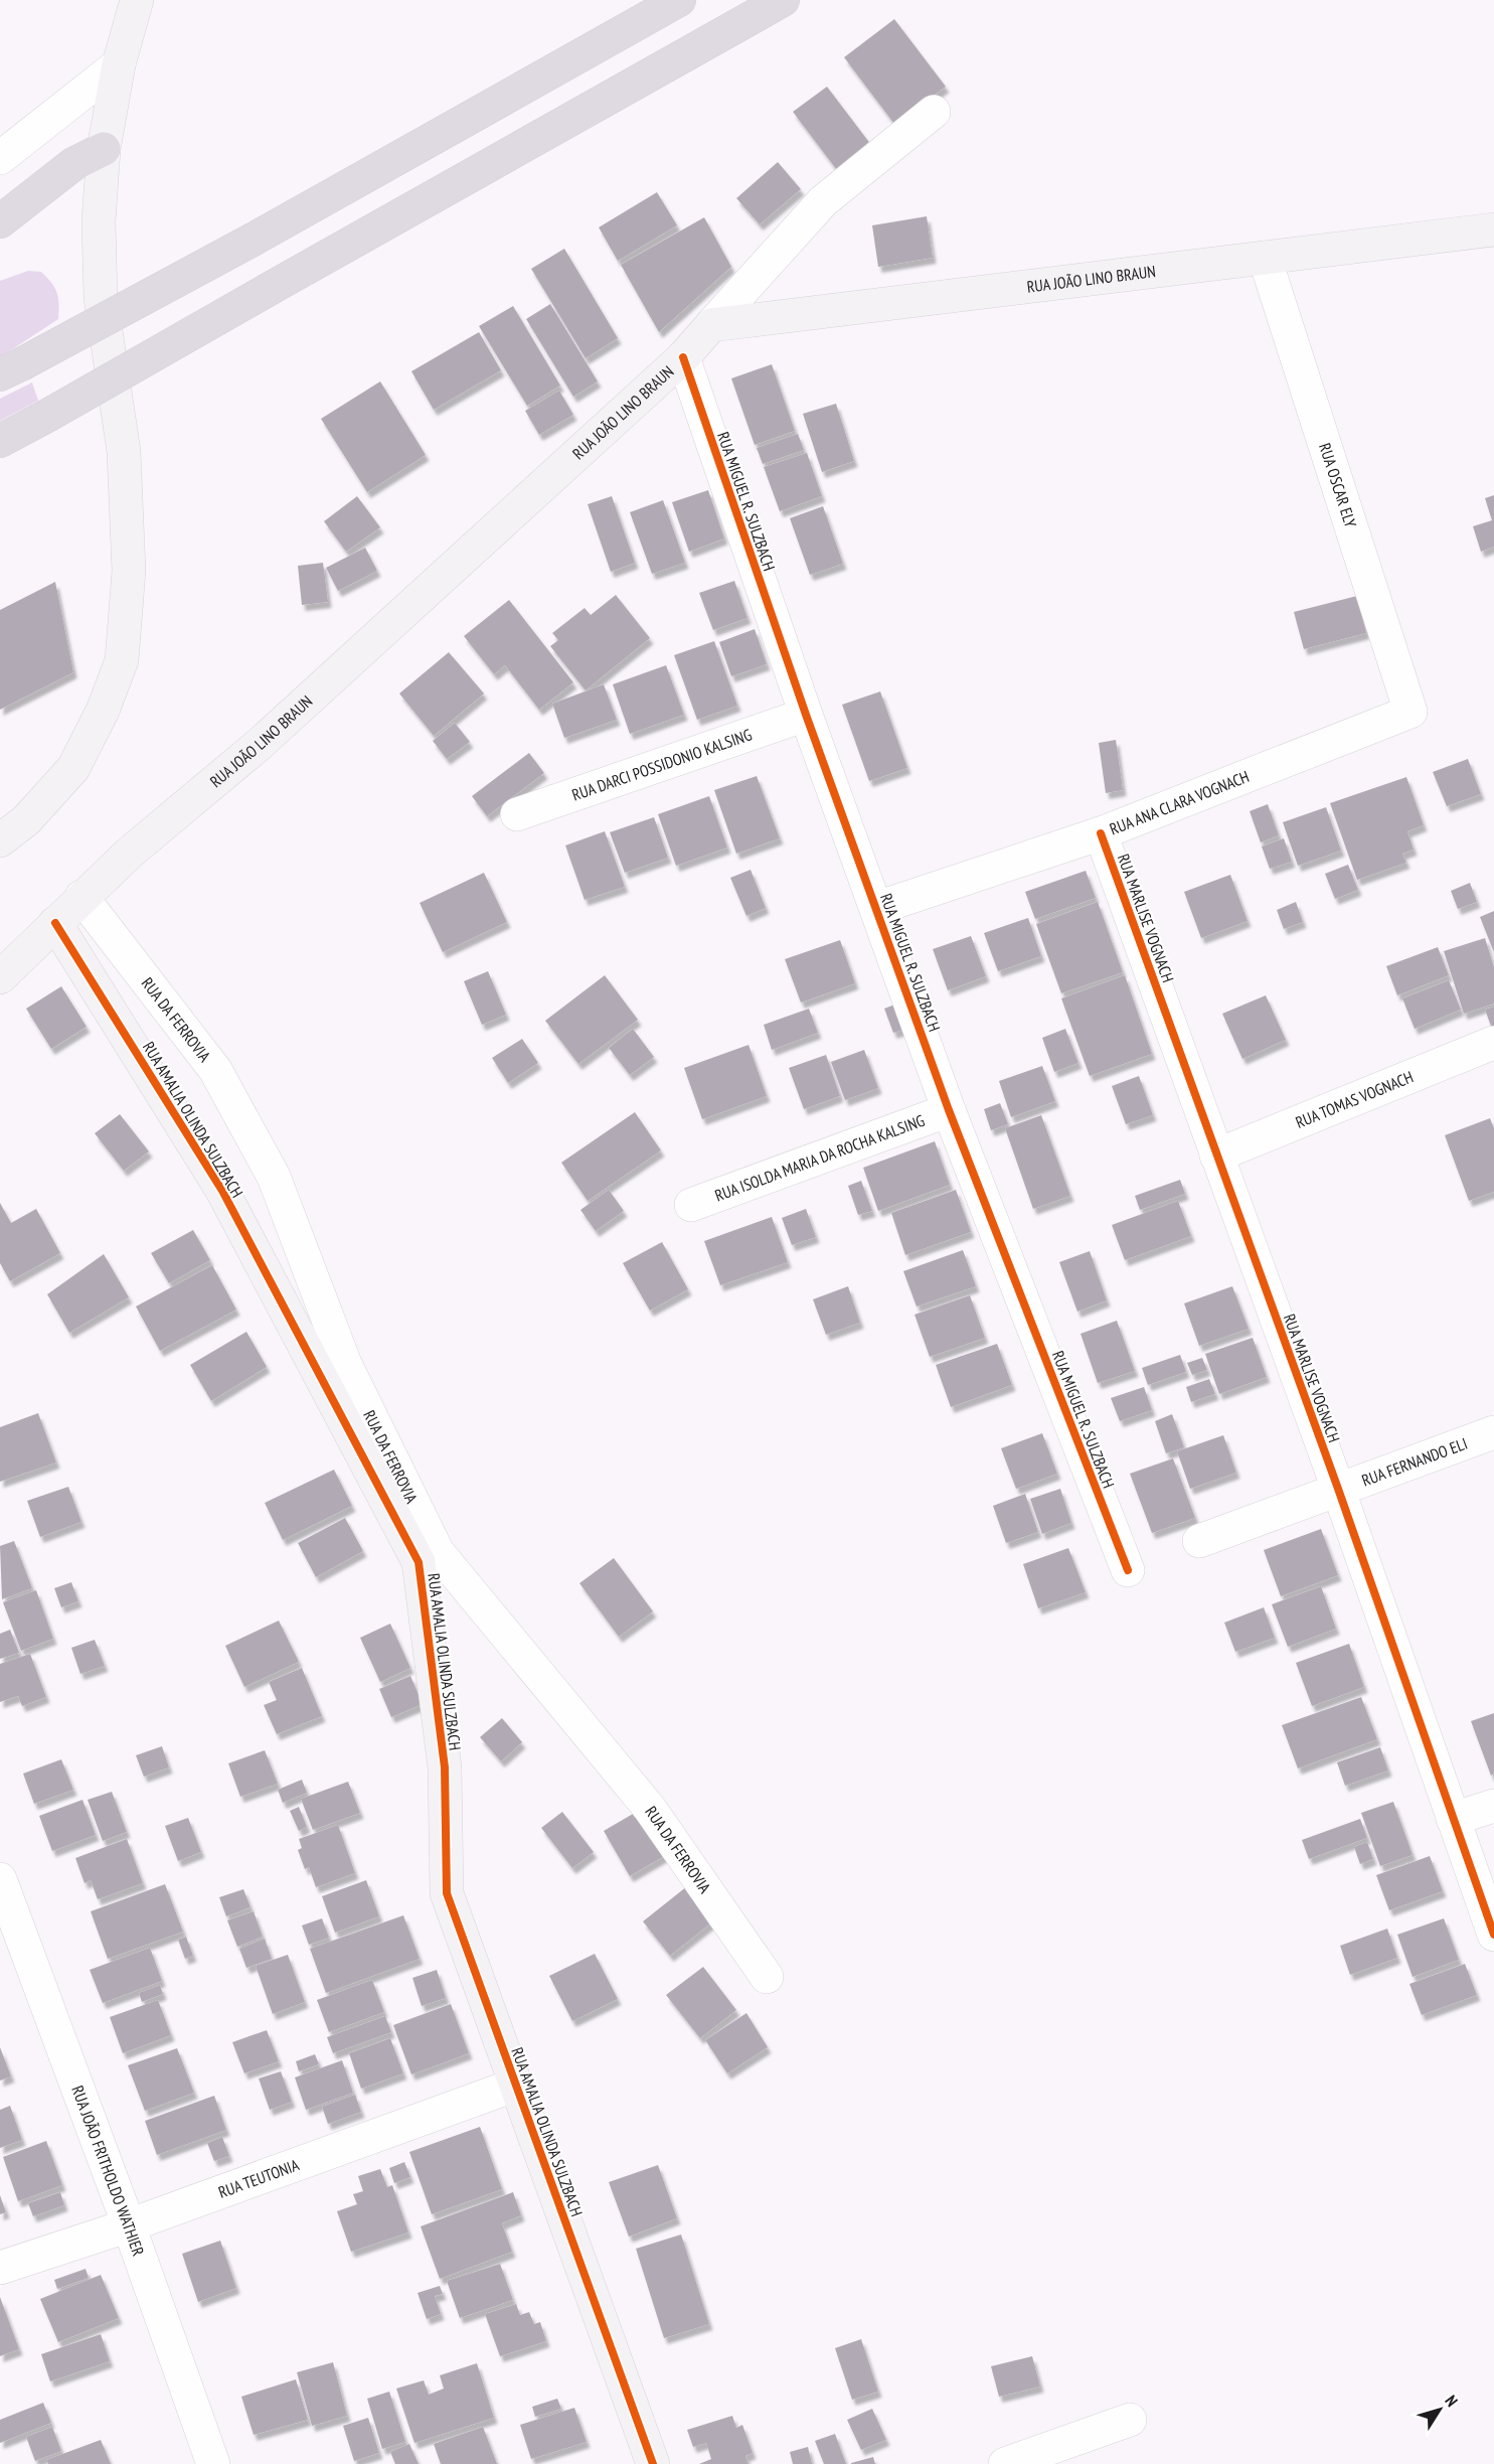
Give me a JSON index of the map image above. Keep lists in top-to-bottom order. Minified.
{"streets":{"street":["RUA JOÃO LINO BRAUN","RUA OSCAR ELY","RUA MIGUEL R. SULZBACH","RUA DARCI POSSIDONIO KALSING","RUA ANA CLARA VOGNACH","RUA MARLISE VOGNACH","RUA DA FERROVIA","RUA TOMAS VOGNACH","RUA AMALIA OLINDA SULZBACH","RUA ISOLDA MARIA DA ROCHA KALSING","RUA FERNANDO ELI","RUA JOÃO FRITHOLDO WATHIER","RUA TEUTONIA"]},"crossings":[["RUA JOÃO LINO BRAUN","RUA OSCAR ELY"],["RUA JOÃO LINO BRAUN","RUA MIGUEL R. SULZBACH"],["RUA JOÃO LINO BRAUN","RUA DA FERROVIA"],["RUA JOÃO LINO BRAUN","RUA AMALIA OLINDA SULZBACH"],["RUA OSCAR ELY","RUA ANA CLARA VOGNACH"],["RUA MIGUEL R. SULZBACH","RUA DARCI POSSIDONIO KALSING"],["RUA MIGUEL R. SULZBACH","RUA ANA CLARA VOGNACH"],["RUA MIGUEL R. SULZBACH","RUA ISOLDA MARIA DA ROCHA KALSING"],["RUA ANA CLARA VOGNACH","RUA MARLISE VOGNACH"],["RUA MARLISE VOGNACH","RUA TOMAS VOGNACH"],["RUA MARLISE VOGNACH","RUA FERNANDO ELI"],["RUA DA FERROVIA","RUA AMALIA OLINDA SULZBACH"],["RUA AMALIA OLINDA SULZBACH","RUA TEUTONIA"],["RUA JOÃO FRITHOLDO WATHIER","RUA TEUTONIA"]],"north":"top right"}
